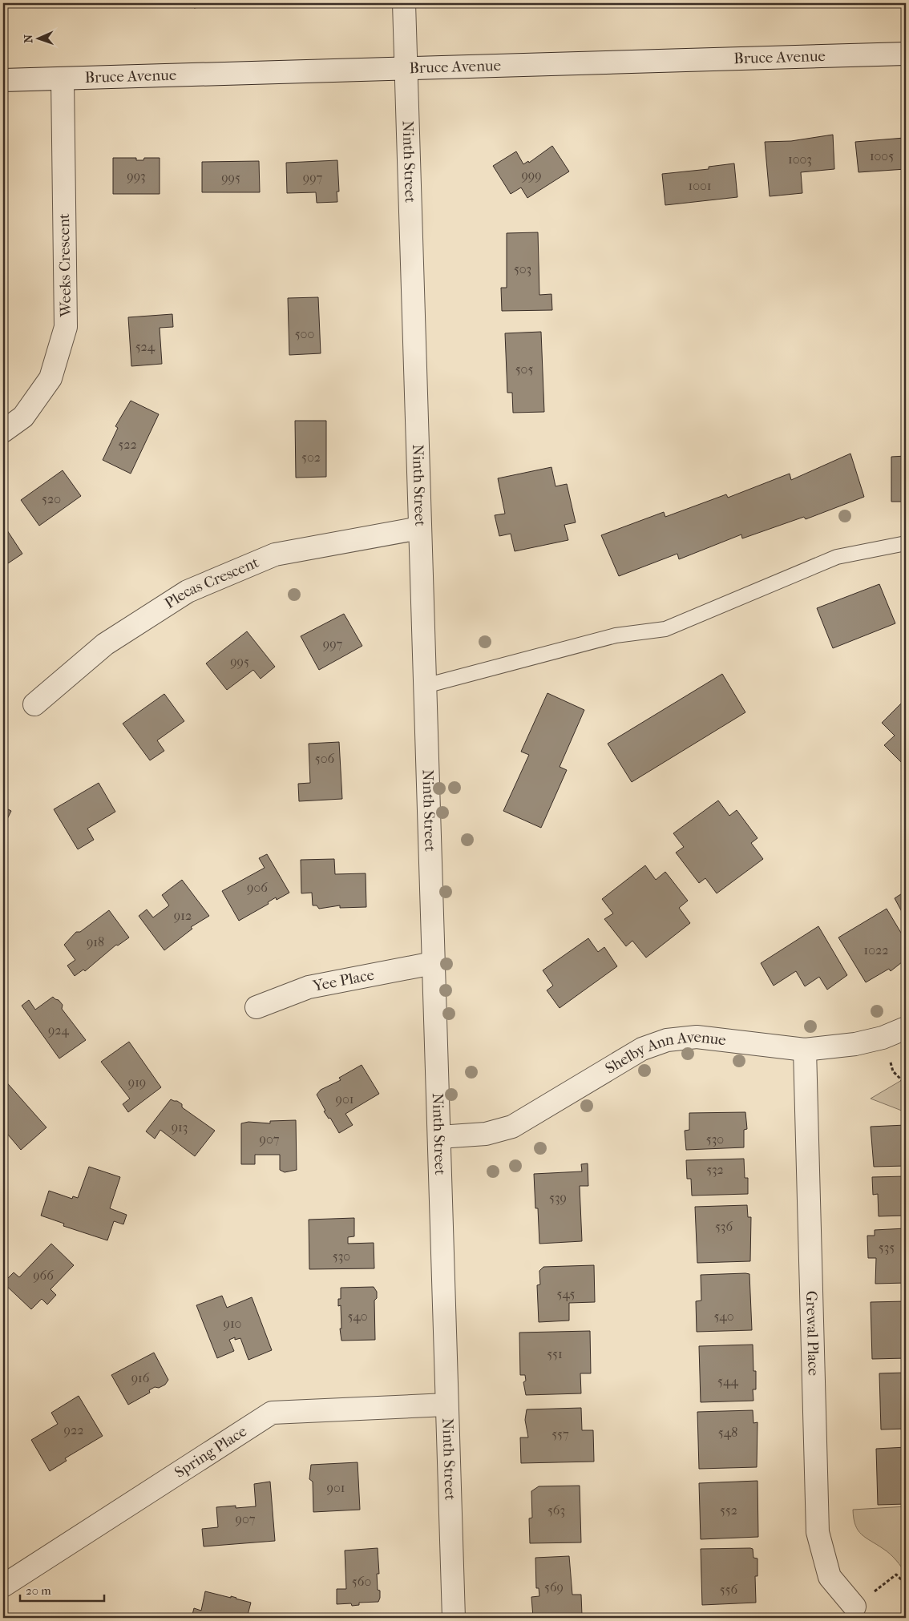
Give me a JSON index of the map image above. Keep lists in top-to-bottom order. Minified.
{"streets":{"street":["Bruce Avenue","Ninth Street","Weeks Crescent","Plecas Crescent","Yee Place","Shelby Ann Avenue","Grewal Place","Spring Place"]},"crossings":[["Bruce Avenue","Ninth Street"],["Bruce Avenue","Weeks Crescent"],["Ninth Street","Plecas Crescent"],["Ninth Street","Yee Place"],["Ninth Street","Shelby Ann Avenue"],["Ninth Street","Spring Place"],["Shelby Ann Avenue","Grewal Place"]],"house_numbers":["1005","1003","999","993","995","997","1001","503","500","524","505","522","502","520","997","995","506","906","912","918","1022","924","919","901","913","907","530","532","539","536","535","530","966","545","540","540","910","551","916","544","922","548","557","901","563","552","907","560","569","556"],"scale_bar":"20 m","north":"left"}
